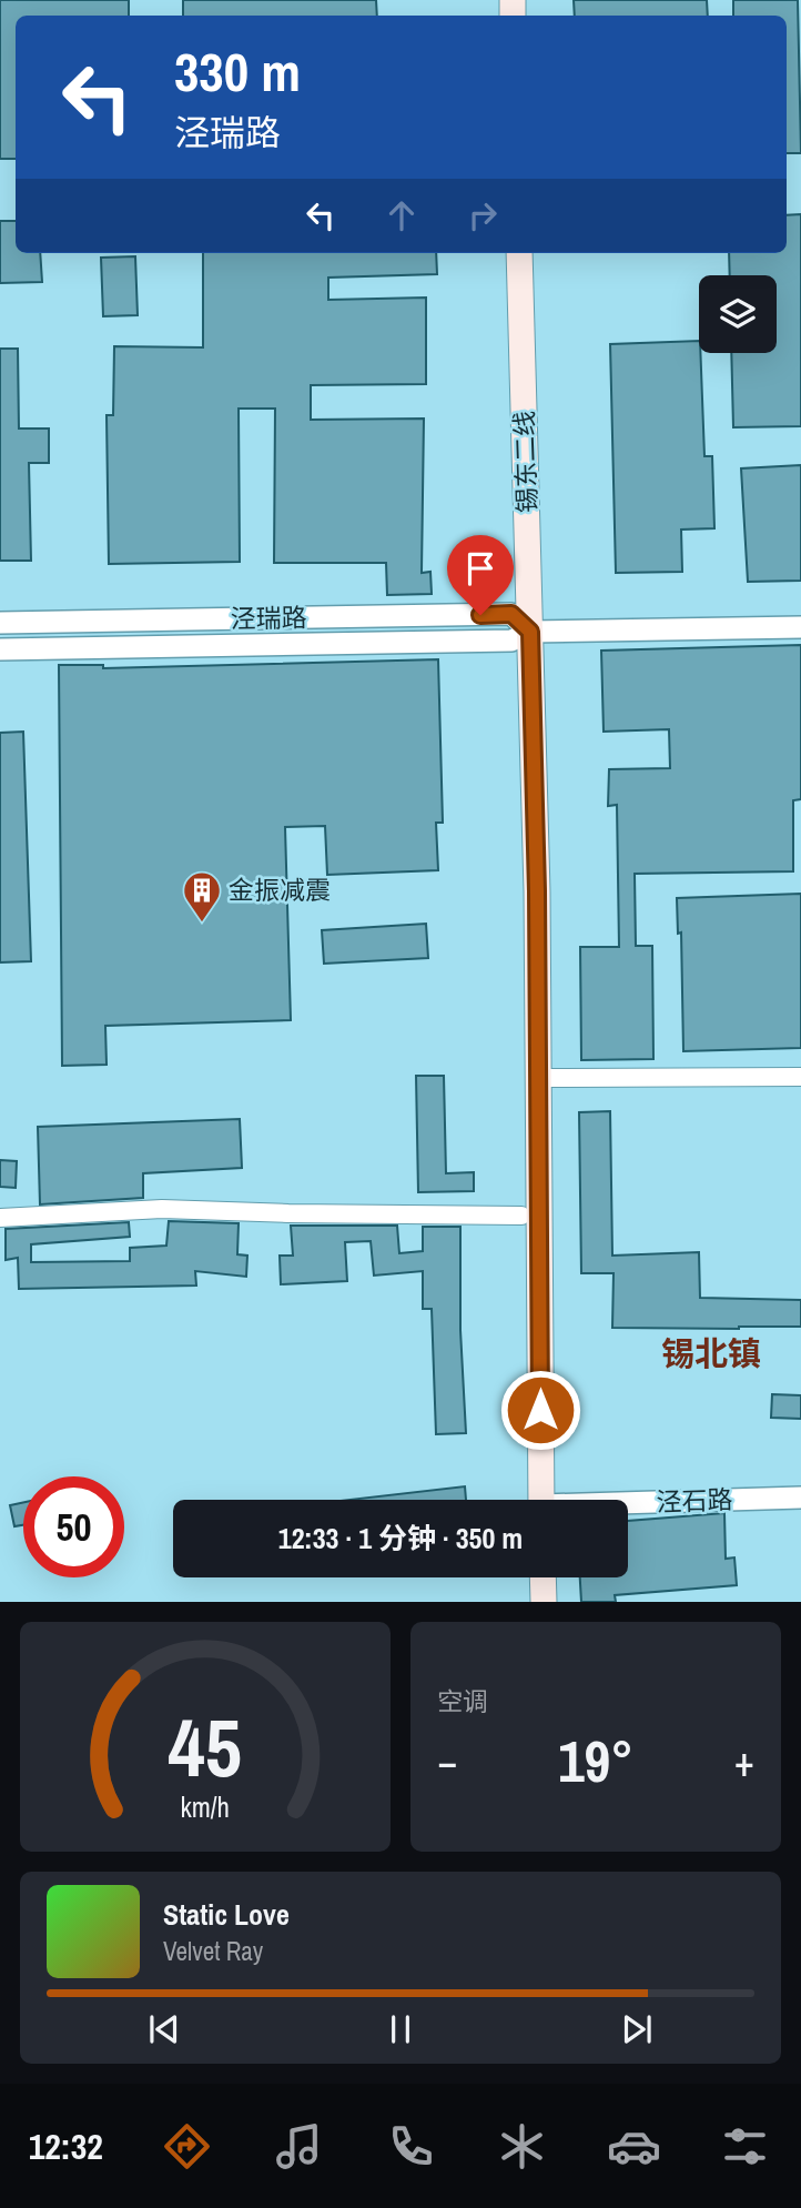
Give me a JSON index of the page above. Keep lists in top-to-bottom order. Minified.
{"streets":{"main road":["锡东二线"],"street":["泾瑞路","泾石路"]},"crossings":[["锡东二线","泾瑞路"]],"districts":["锡北镇"],"places":{"building":["金振减震"]},"page":{"turn":["330 m","泾瑞路"],"limit":"50","trip":"12:33 · 1 分钟 · 350 m","tile":"空调","heat":["−","19°","+"],"song":["Static Love","Velvet Ray"],"tabs":"12:32","gauge":["45","km/h"]}}
